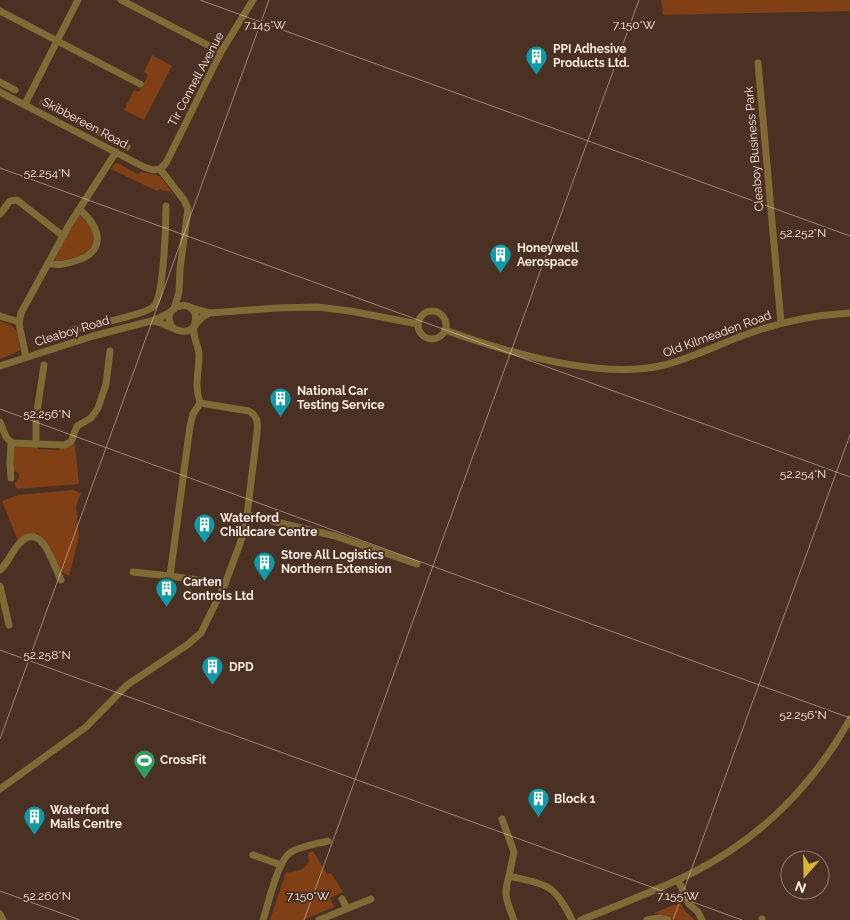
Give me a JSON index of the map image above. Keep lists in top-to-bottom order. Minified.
{"streets":{"street":["Tir Connell Avenue","Skibbereen Road","Cleaboy Business Park","Cleaboy Road","Old Kilmeaden Road"]},"crossings":[["Tir Connell Avenue","Skibbereen Road"],["Cleaboy Business Park","Old Kilmeaden Road"]],"places":{"building":["PPI Adhesive Products Ltd.","Honeywell Aerospace","National Car Testing Service","Waterford Childcare Centre","Store All Logistics Northern Extension","Carten Controls Ltd","DPD","Block 1","Waterford Mails Centre"],"sports":["CrossFit"]},"north":"bottom","coordinates":["7.145°W","7.150°W","52.254°N","52.252°N","52.256°N","52.258°N","52.260°N","7.155°W"]}
